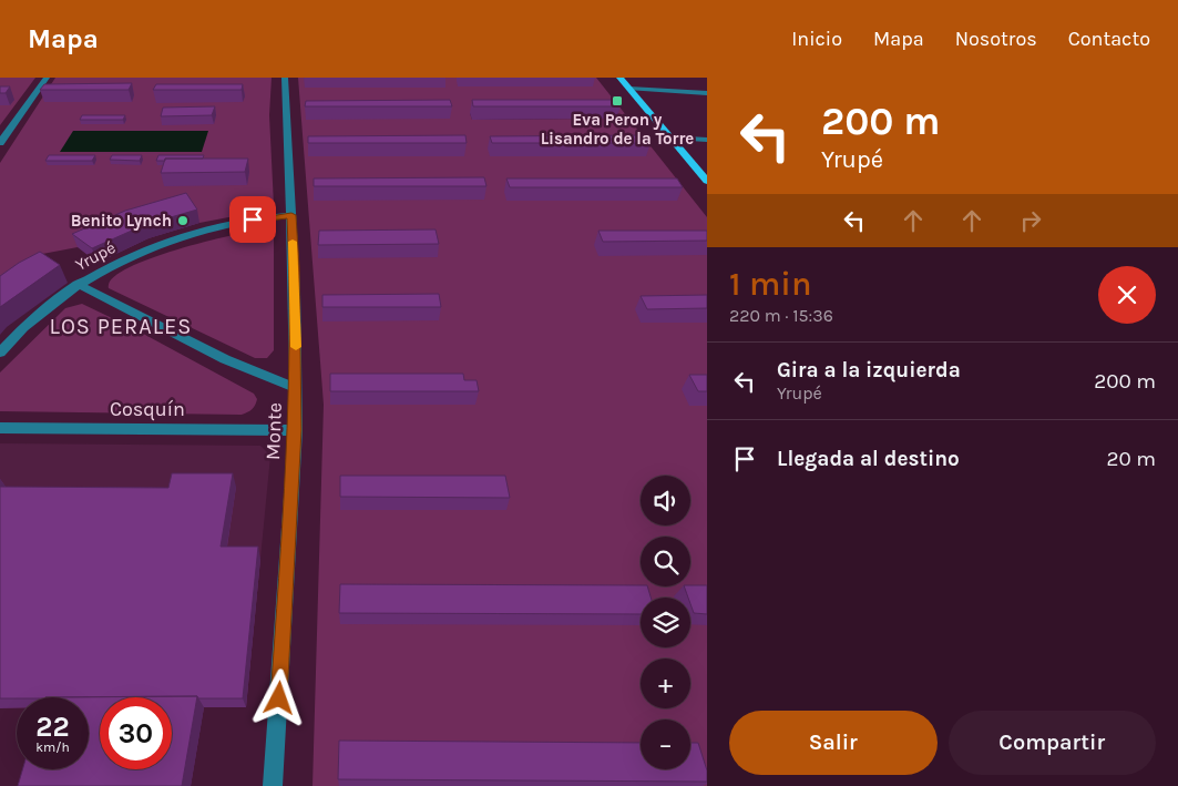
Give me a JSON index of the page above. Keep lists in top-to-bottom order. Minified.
{"streets":{"street":["Yrupé","Cosquín","Monte"]},"crossings":[["Yrupé","Monte"],["Cosquín","Monte"]],"districts":["LOS PERALES"],"places":{"transit":["Eva Peron y Lisandro de la Torre"],"other":["Benito Lynch"]},"page":{"header":"Mapa","nav":["Inicio","Mapa","Nosotros","Contacto"],"turn":["200 m","Yrupé"],"heading":["1 min","220 m · 15:36"],"list":[{"name":"Gira a la izquierda","note":"Yrupé","value":"200 m"},{"name":"Llegada al destino","value":"20 m"}],"map_buttons":["+","−"],"speed":"22 km/h","limit":"30","buttons":["Salir","Compartir"]}}
